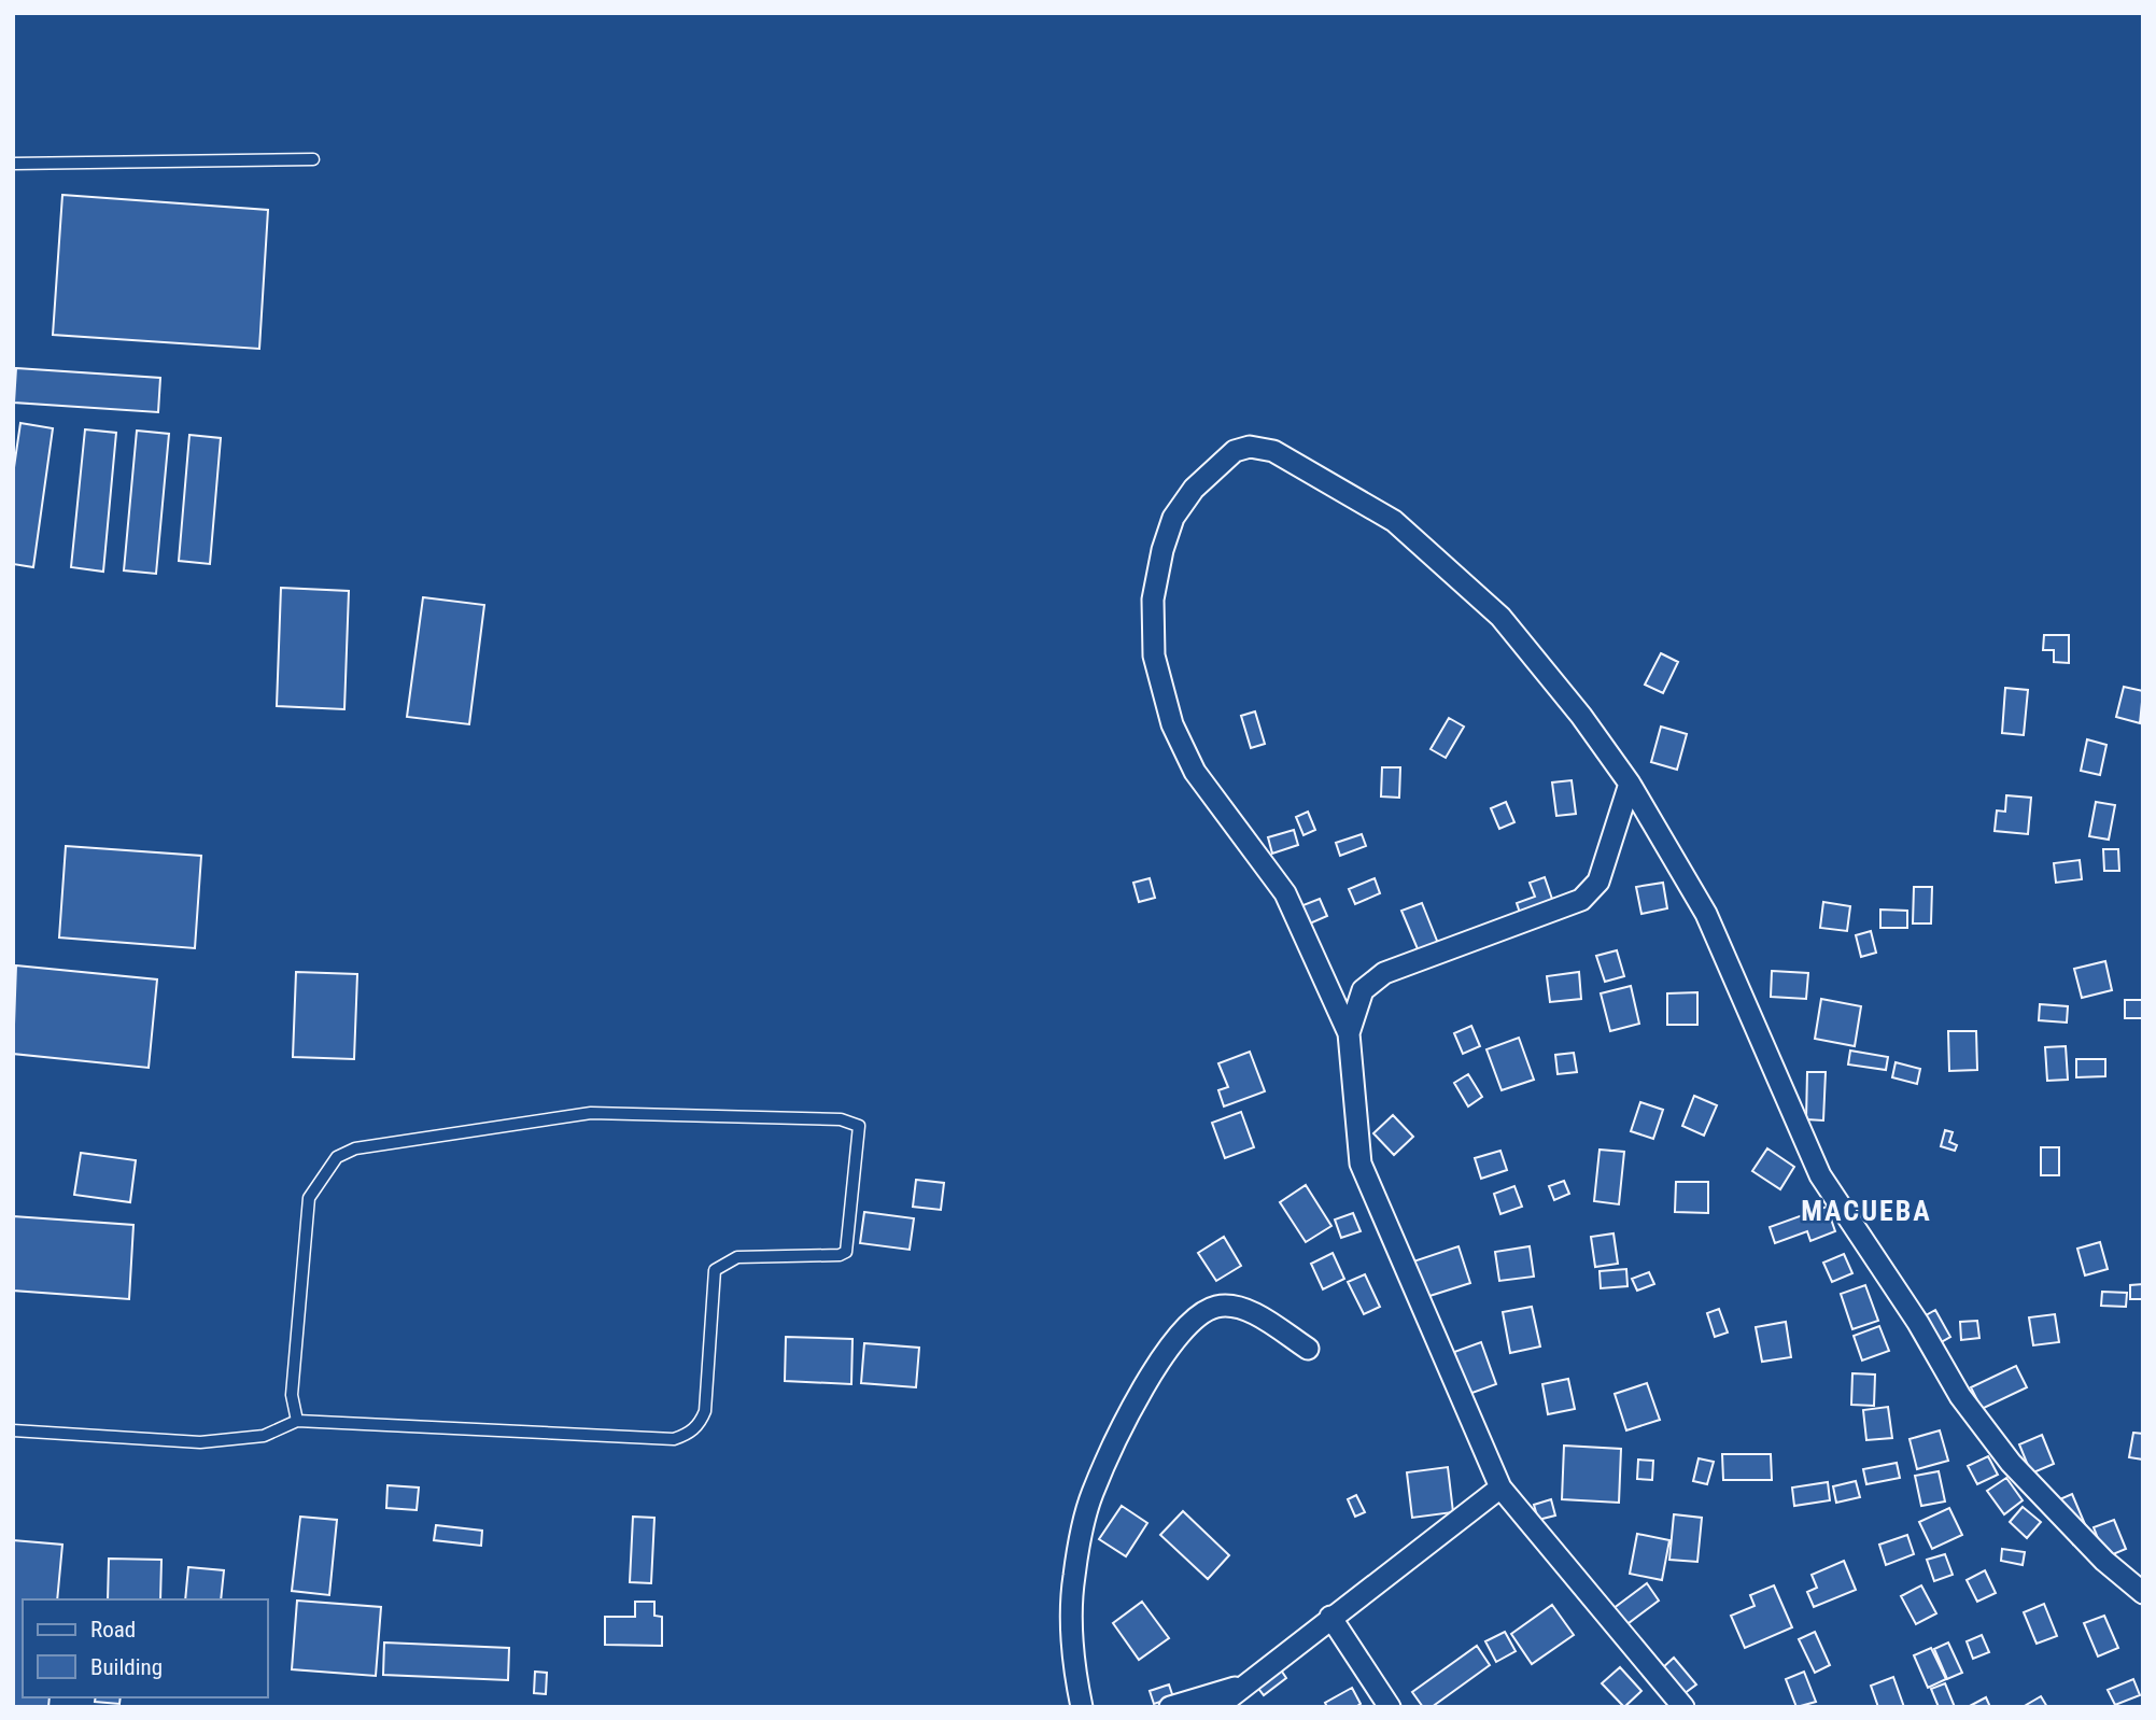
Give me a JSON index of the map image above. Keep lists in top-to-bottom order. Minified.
{"districts":["MACUEBA"],"legend":["Road","Building"]}
